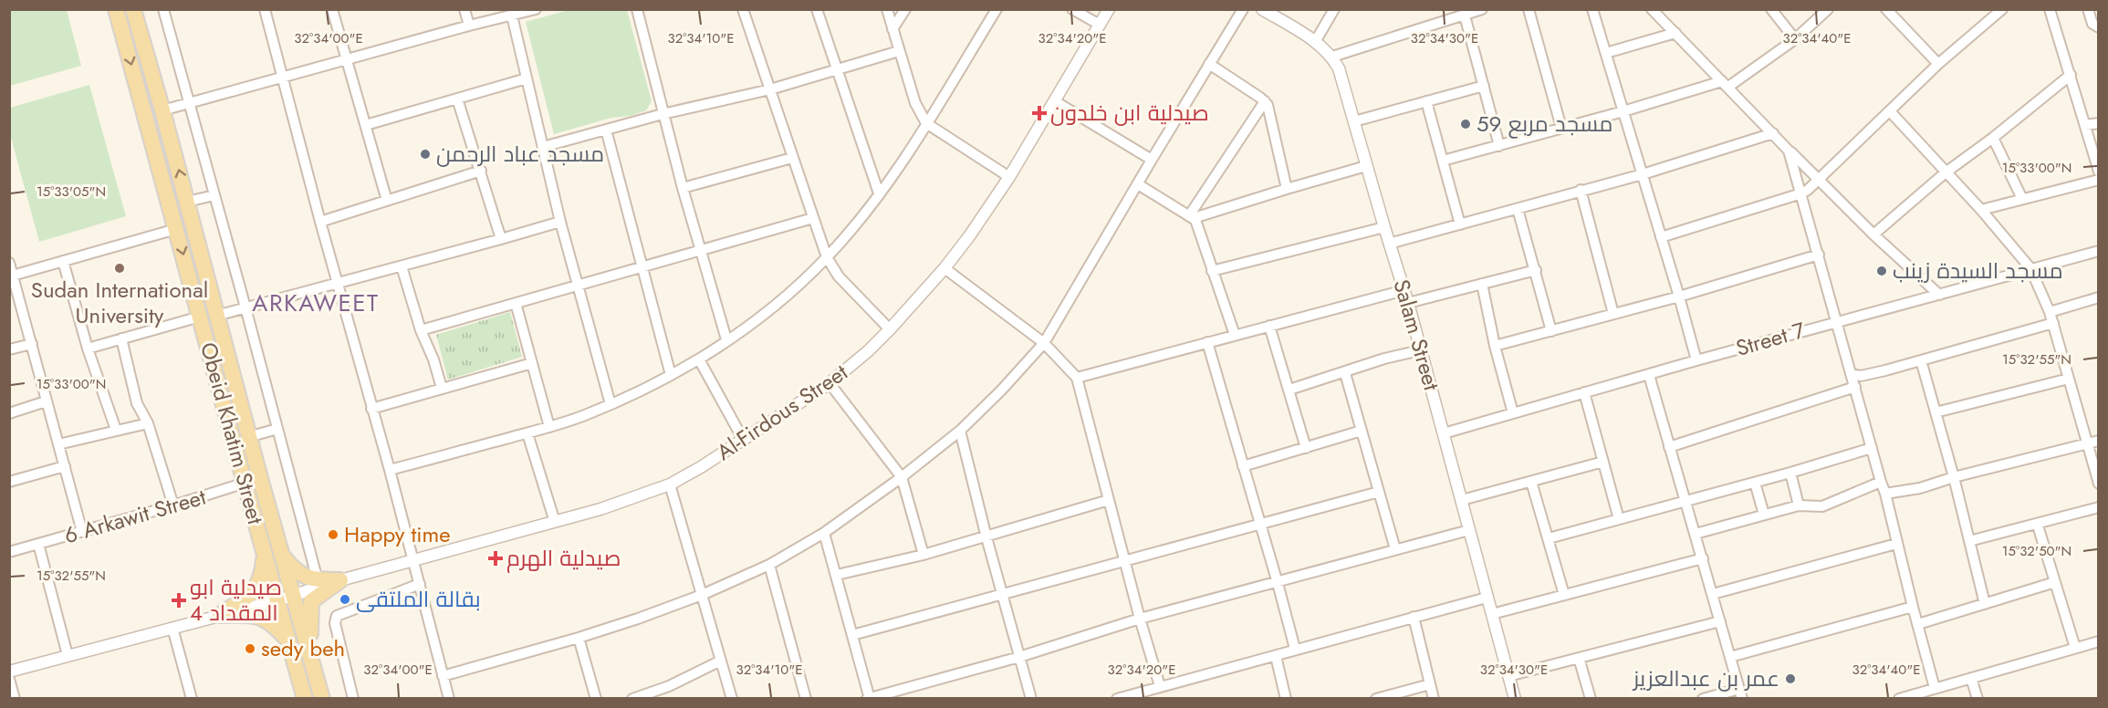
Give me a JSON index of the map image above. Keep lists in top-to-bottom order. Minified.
{"streets":{"main road":["Obeid Khatim Street"],"street":["Salam Street","Street 7","Al-Firdous Street","6 Arkawit Street"]},"crossings":[["Salam Street","Street 7"],["Al-Firdous Street","Obeid Khatim Street"],["Obeid Khatim Street","6 Arkawit Street"]],"districts":["ARKAWEET"],"places":{"health":["صيدلية ابن خلدون","صيدلية الهرم","صيدلية ابو المقداد 4"],"other":["مسجد مربع 59","مسجد عباد الرحمن","Sudan International University","مسجد السيدة زينب","Happy time","بقالة الملتقى","sedy beh","عمر بن عبدالعزيز"]},"coordinates":["32°34'00\"E","32°34'10\"E","32°34'20\"E","32°34'30\"E","32°34'40\"E","15°33'00\"N","15°33'05\"N","15°32'55\"N","15°32'50\"N"]}
